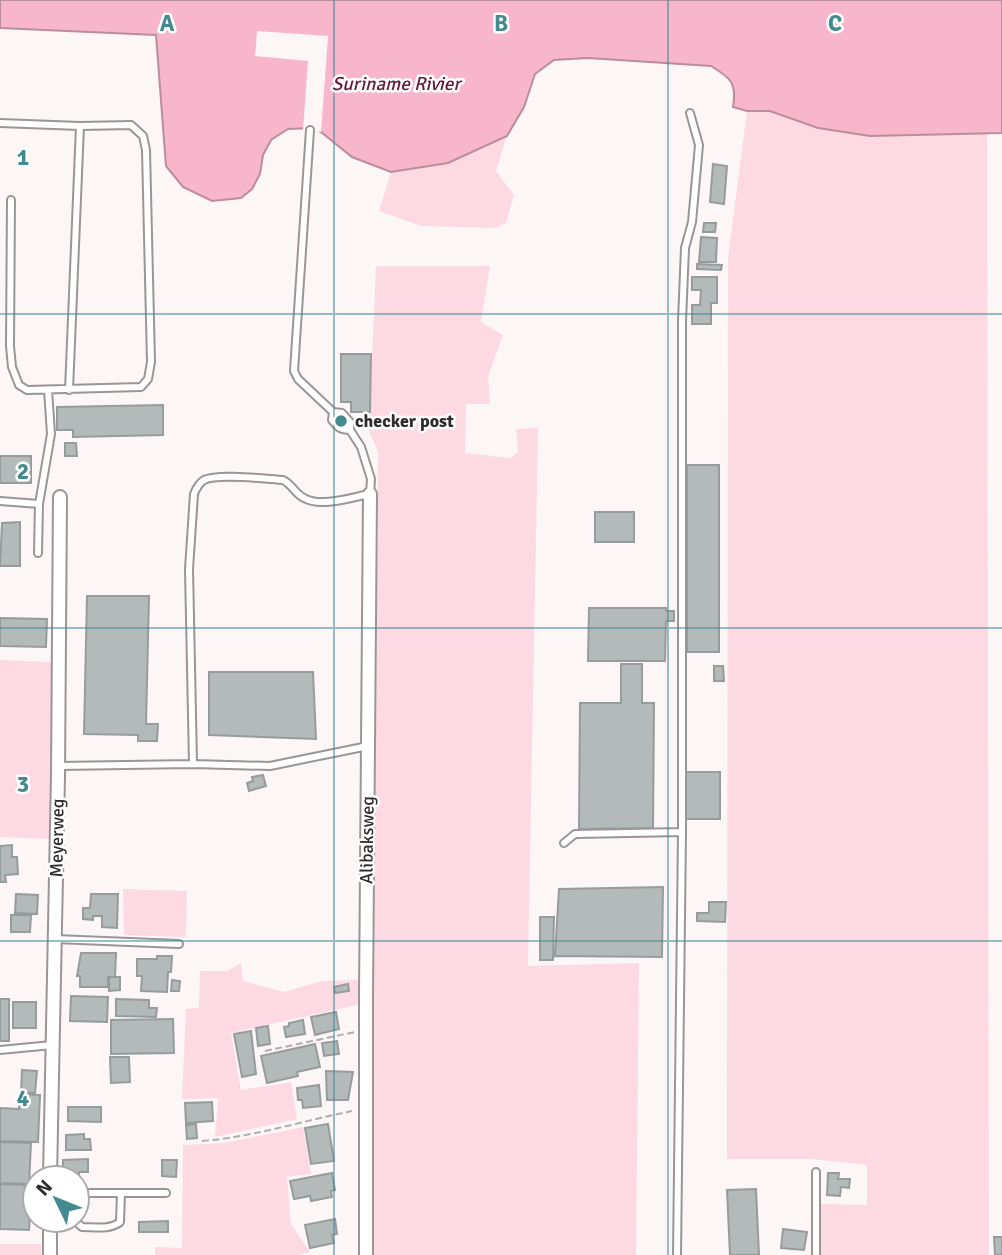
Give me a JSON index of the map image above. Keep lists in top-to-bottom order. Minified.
{"streets":{"street":["Meyerweg","Alibaksweg"]},"water":["Suriname Rivier"],"places":["checker post"],"north":"top left","grid":{"columns":["A","B","C"],"rows":["1","2","3","4"]}}
